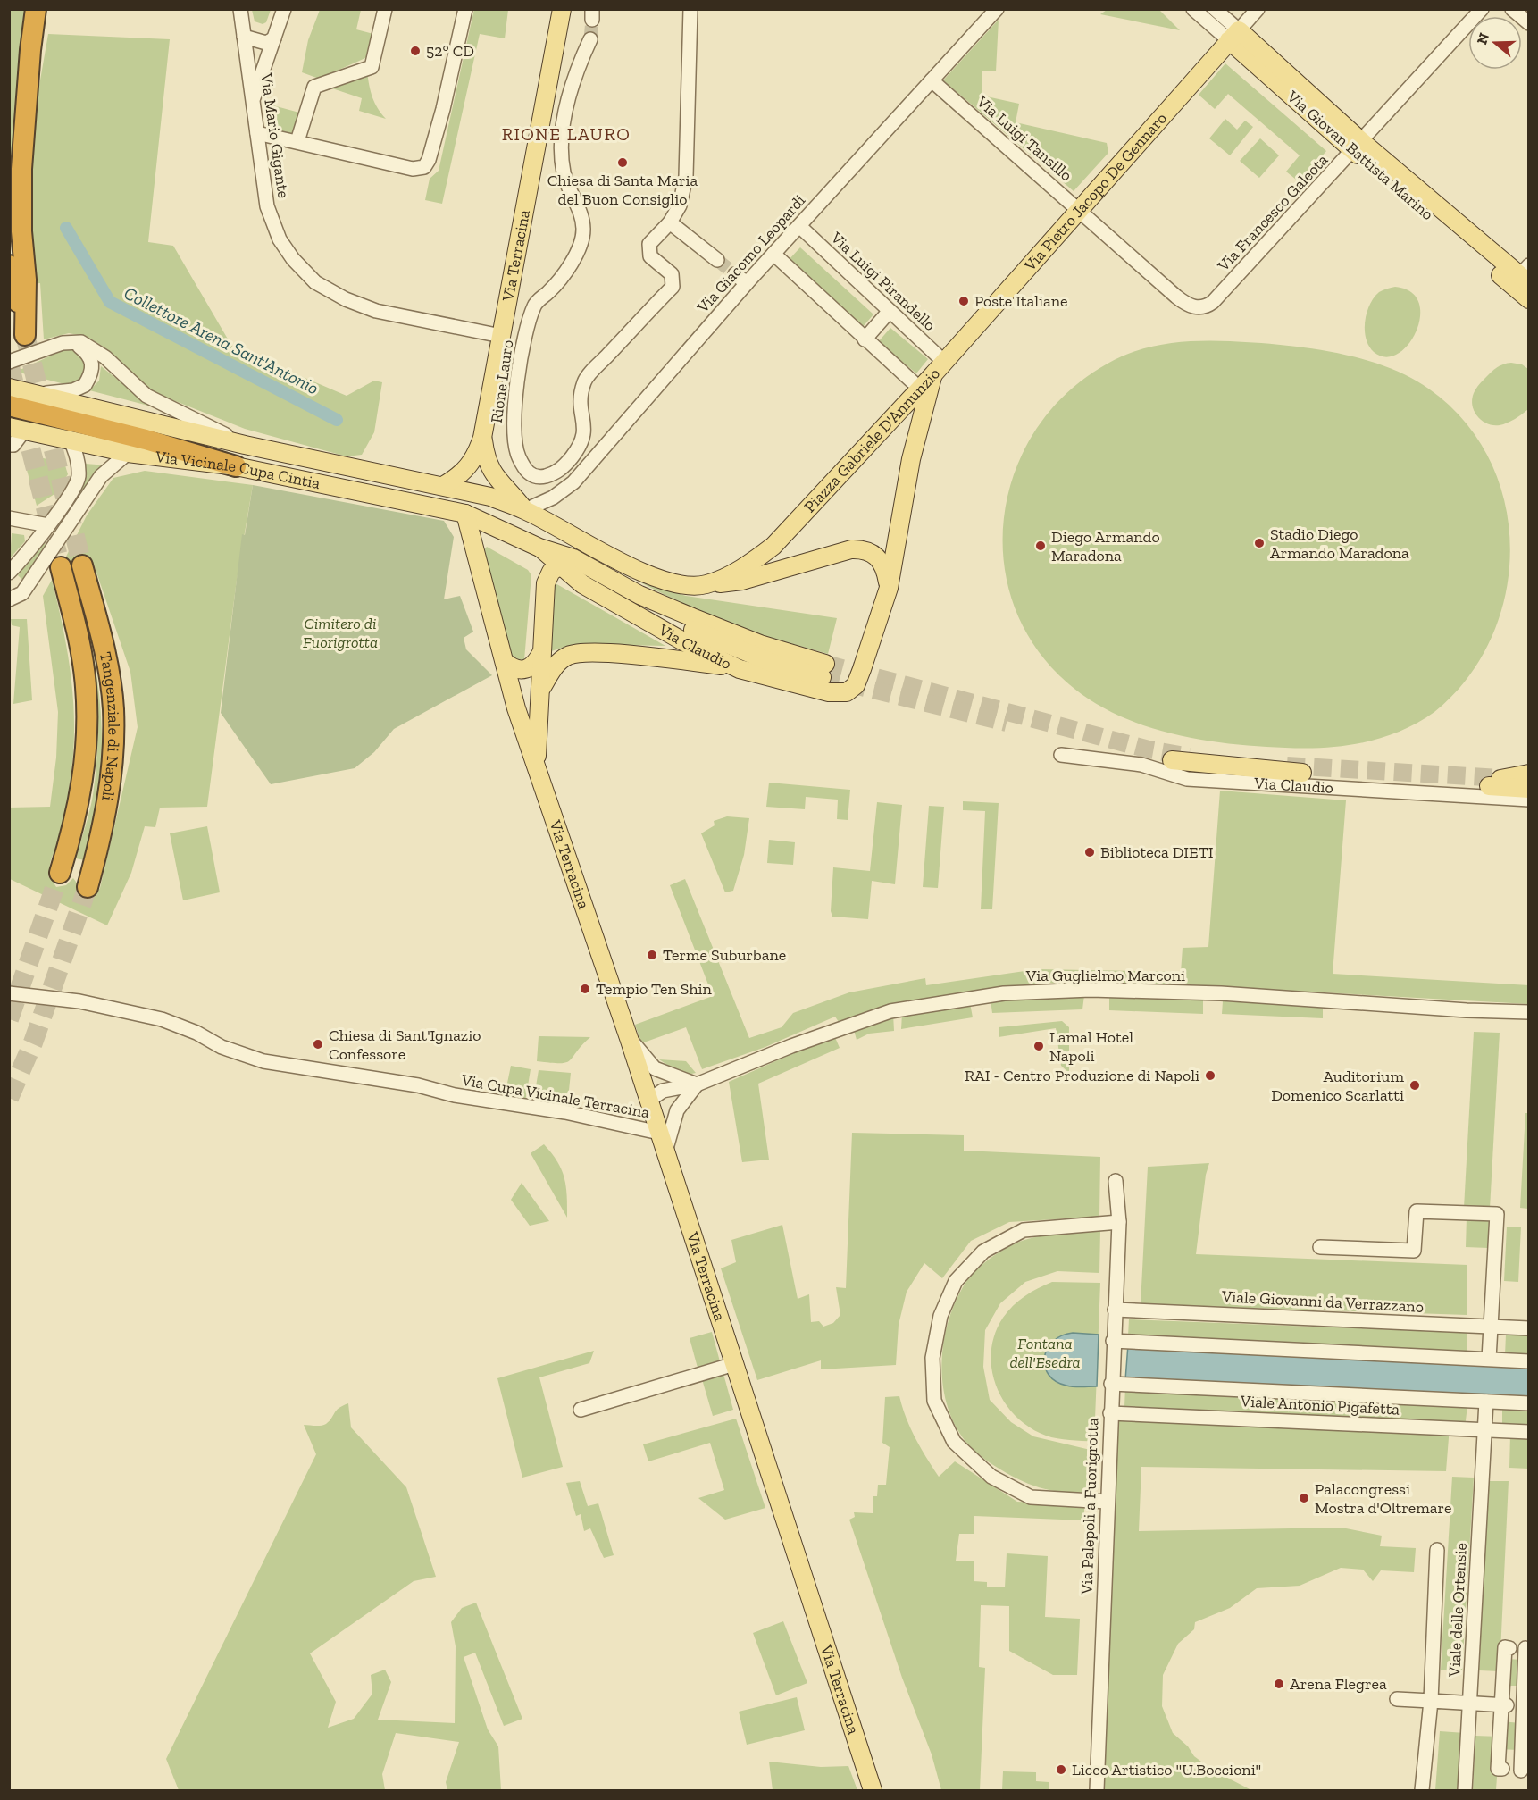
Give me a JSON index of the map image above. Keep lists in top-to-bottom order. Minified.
{"streets":{"highway":["Tangenziale di Napoli"],"main road":["Via Giovan Battista Marino","Via Pietro Jacopo De Gennaro","Via Terracina","Piazza Gabriele D'Annunzio","Via Vicinale Cupa Cintia","Via Claudio"],"street":["Via Mario Gigante","Via Luigi Tansillo","Via Francesco Galeota","Via Giacomo Leopardi","Via Luigi Pirandello","Rione Lauro","Via Guglielmo Marconi","Via Cupa Vicinale Terracina","Viale Giovanni da Verrazzano","Viale Antonio Pigafetta","Via Palepoli a Fuorigrotta","Viale delle Ortensie"]},"crossings":[["Via Mario Gigante","Via Terracina"],["Via Luigi Tansillo","Via Pietro Jacopo De Gennaro"],["Via Luigi Tansillo","Via Francesco Galeota"],["Via Luigi Tansillo","Via Giacomo Leopardi"],["Via Giovan Battista Marino","Via Pietro Jacopo De Gennaro"],["Via Giovan Battista Marino","Via Francesco Galeota"],["Via Pietro Jacopo De Gennaro","Via Luigi Pirandello"],["Via Pietro Jacopo De Gennaro","Piazza Gabriele D'Annunzio"],["Via Giacomo Leopardi","Via Luigi Pirandello"],["Via Terracina","Via Vicinale Cupa Cintia"],["Via Terracina","Via Claudio"],["Via Terracina","Via Guglielmo Marconi"],["Via Terracina","Via Cupa Vicinale Terracina"],["Via Luigi Pirandello","Piazza Gabriele D'Annunzio"],["Piazza Gabriele D'Annunzio","Via Claudio"],["Via Vicinale Cupa Cintia","Via Claudio"],["Viale Giovanni da Verrazzano","Via Palepoli a Fuorigrotta"],["Viale Antonio Pigafetta","Via Palepoli a Fuorigrotta"],["Viale Antonio Pigafetta","Viale delle Ortensie"]],"districts":["RIONE LAURO"],"water":["Collettore Arena Sant'Antonio"],"parks":["Cimitero di Fuorigrotta","Fontana dell'Esedra"],"places":["52° CD","Chiesa di Santa Maria del Buon Consiglio","Poste Italiane","Stadio Diego Armando Maradona","Diego Armando Maradona","Biblioteca DIETI","Terme Suburbane","Tempio Ten Shin","Chiesa di Sant'Ignazio Confessore","Lamal Hotel Napoli","RAI - Centro Produzione di Napoli","Auditorium Domenico Scarlatti","Palacongressi Mostra d'Oltremare","Arena Flegrea","Liceo Artistico \"U.Boccioni\""],"north":"left"}
